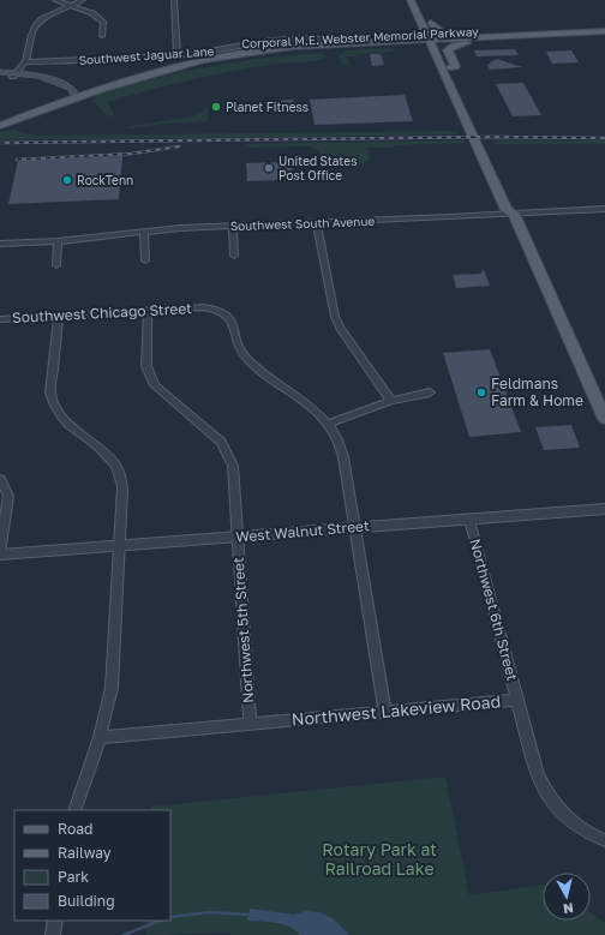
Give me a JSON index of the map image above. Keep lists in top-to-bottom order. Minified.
{"streets":{"main road":["Corporal M.E. Webster Memorial Parkway"],"street":["Southwest Jaguar Lane","Southwest South Avenue","Southwest Chicago Street","West Walnut Street","Northwest 6th Street","Northwest 5th Street","Northwest Lakeview Road"]},"crossings":[["Corporal M.E. Webster Memorial Parkway","Southwest Jaguar Lane"],["Southwest Chicago Street","Northwest 5th Street"],["West Walnut Street","Northwest 6th Street"],["West Walnut Street","Northwest 5th Street"],["Northwest 6th Street","Northwest Lakeview Road"],["Northwest 5th Street","Northwest Lakeview Road"]],"parks":["Rotary Park at Railroad Lake"],"places":["Planet Fitness","United States Post Office","RockTenn","Feldmans Farm & Home"],"legend":["Road","Railway","Park","Building"],"north":"bottom"}
